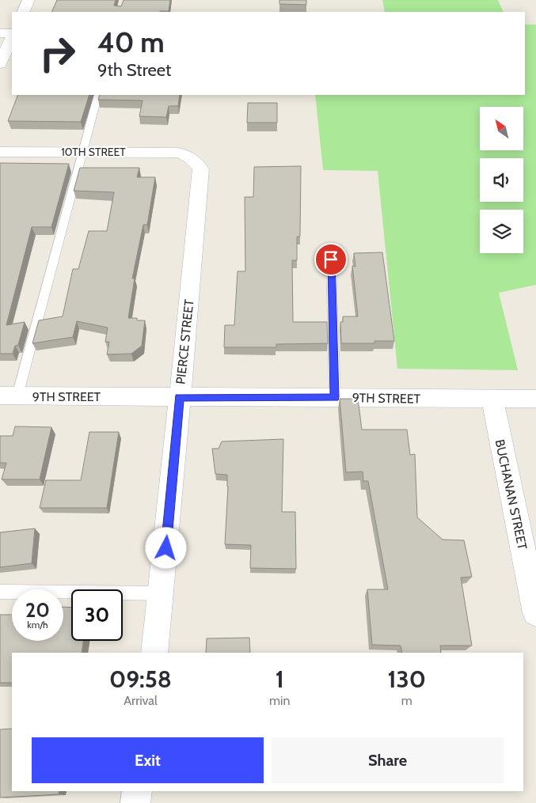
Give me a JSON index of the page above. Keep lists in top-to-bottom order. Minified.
{"streets":{"street":["10TH STREET","PIERCE STREET","9TH STREET","BUCHANAN STREET"]},"crossings":[["10TH STREET","PIERCE STREET"],["PIERCE STREET","9TH STREET"],["9TH STREET","BUCHANAN STREET"]],"north":"top left","page":{"turn":["40 m","9th Street"],"speed":"20 km/h","limit":"30","eta":["09:58","Arrival","1","min","130","m"],"buttons":["Exit","Share"]}}
